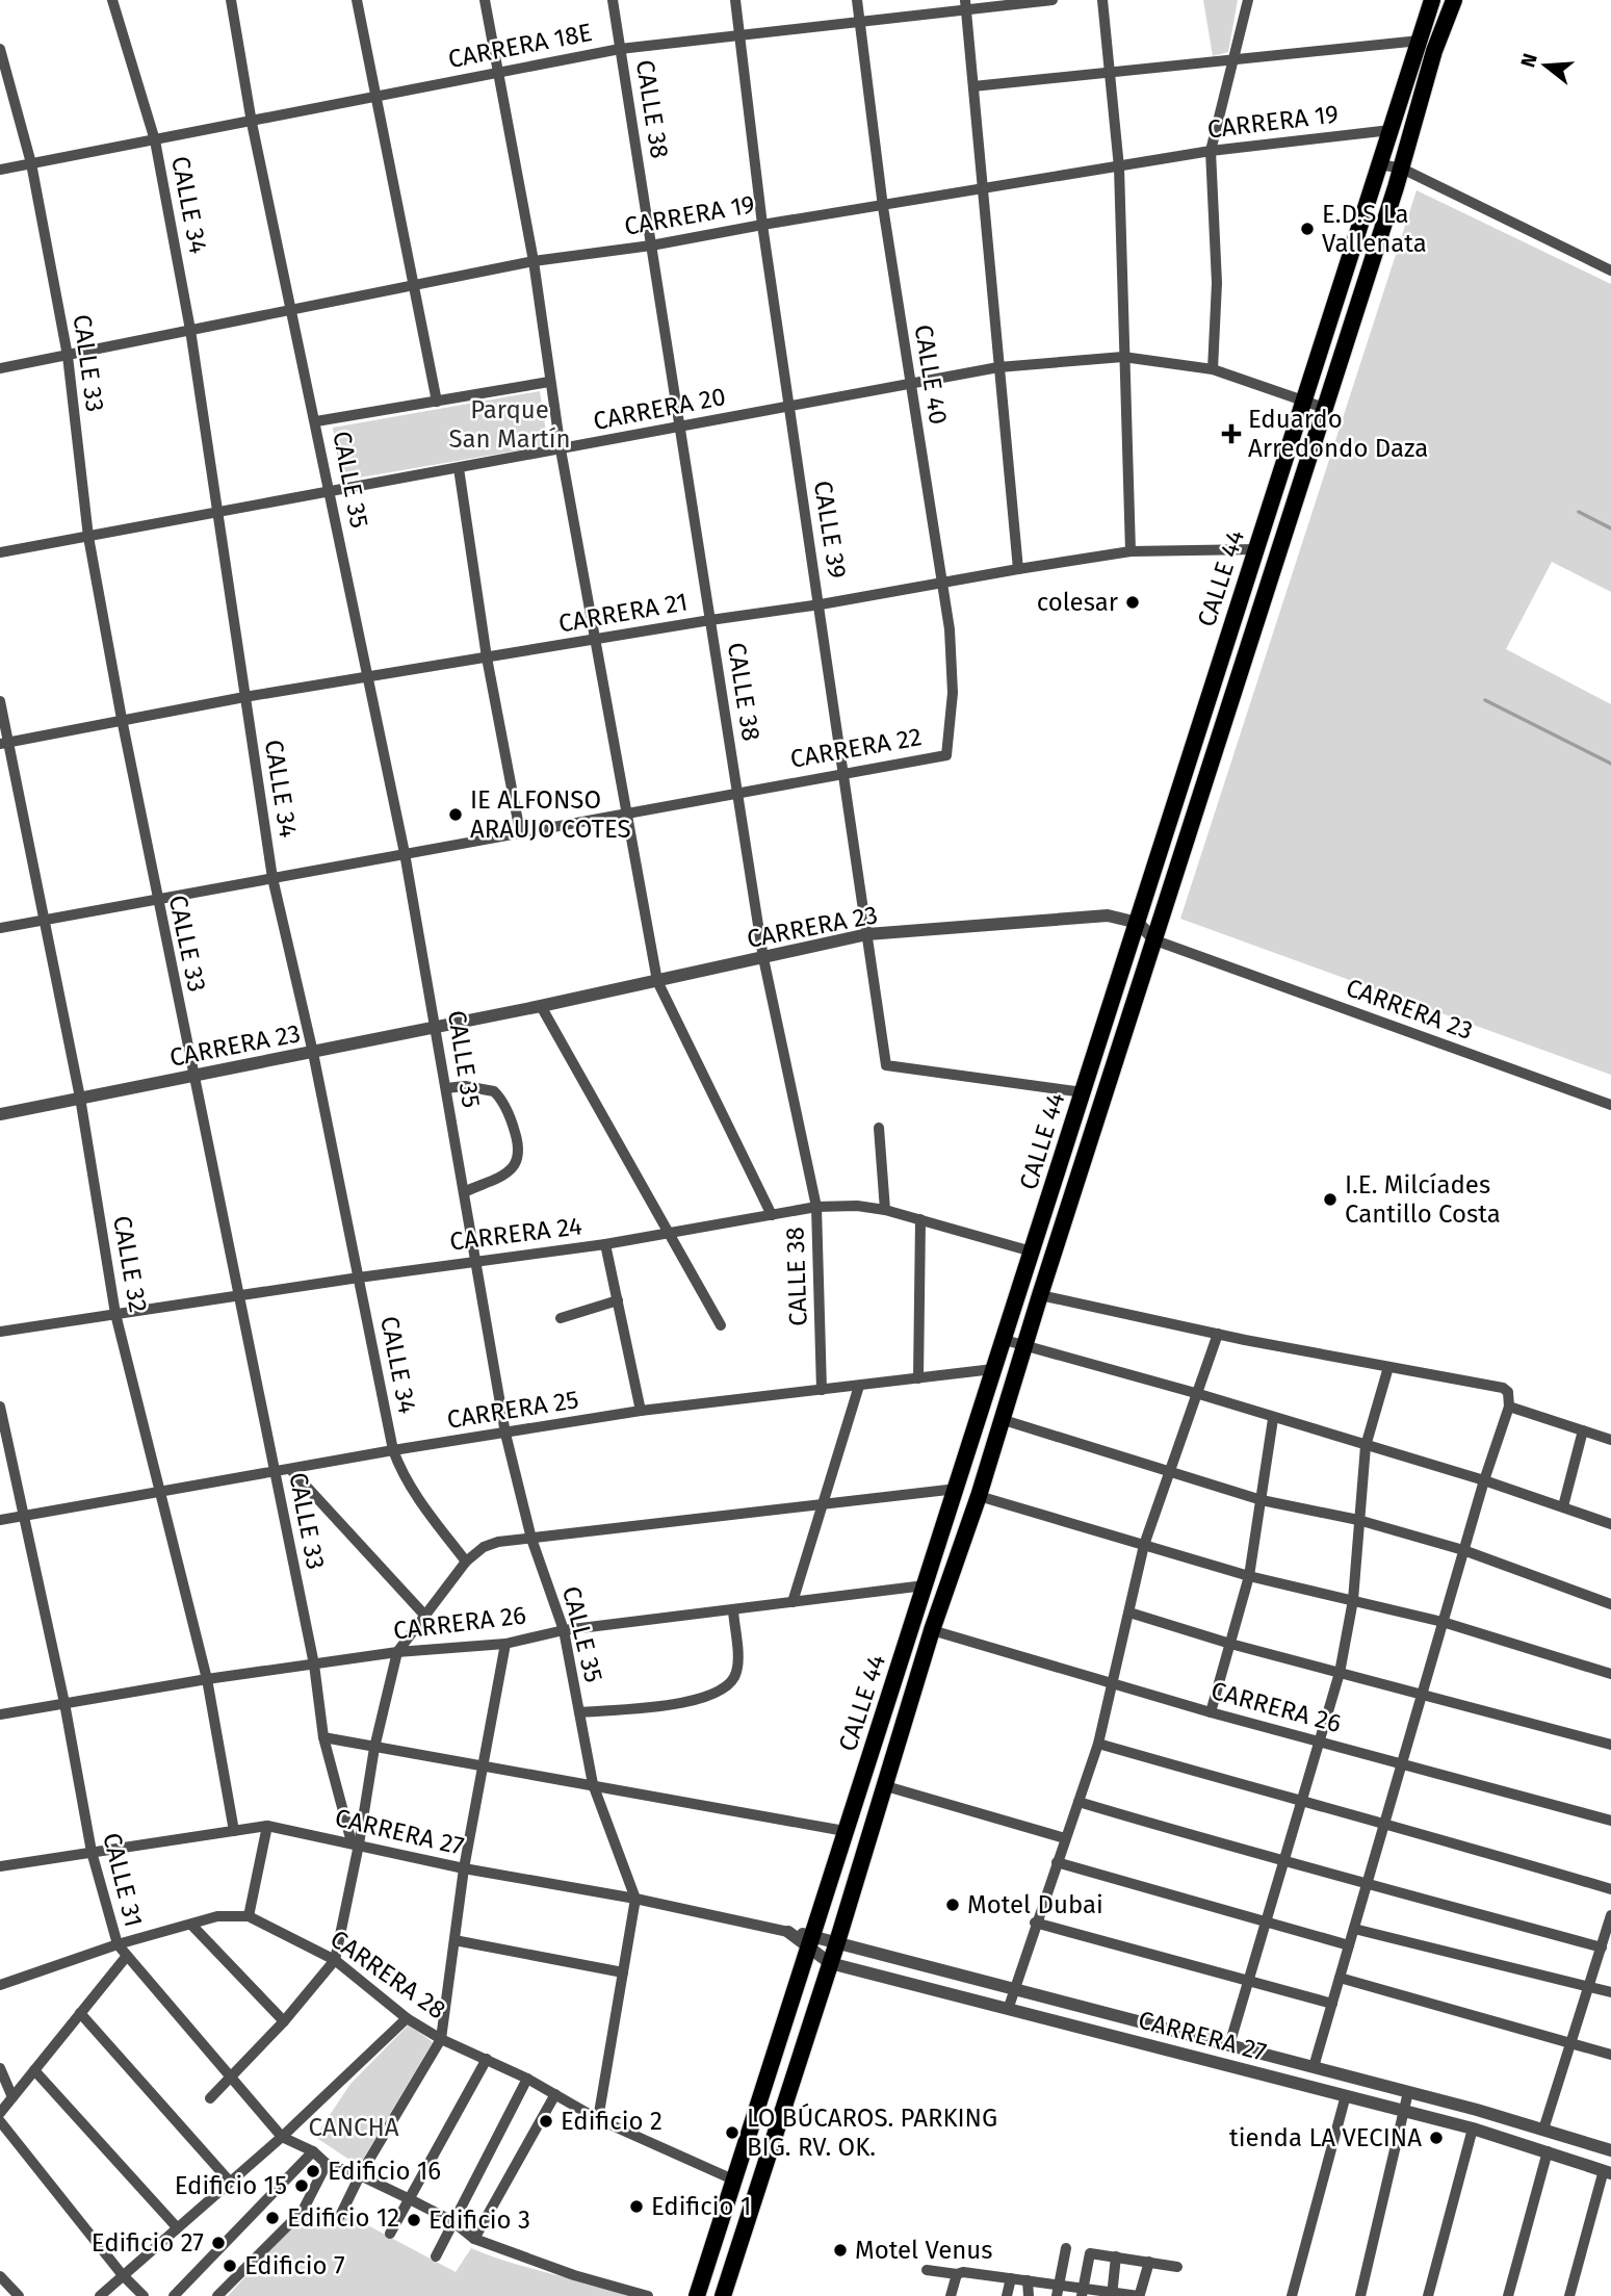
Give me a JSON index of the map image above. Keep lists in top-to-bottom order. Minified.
{"streets":{"main road":["CALLE 44"],"street":["CARRERA 18E","CALLE 38","CARRERA 19","CALLE 34","CALLE 33","CALLE 40","CARRERA 20","CALLE 35","CALLE 39","CARRERA 21","CARRERA 22","CARRERA 23","CARRERA 24","CALLE 32","CARRERA 25","CARRERA 26","CARRERA 27","CALLE 31","CARRERA 28"]},"crossings":[["CARRERA 18E","CALLE 38"],["CARRERA 18E","CALLE 34"],["CARRERA 18E","CALLE 33"],["CARRERA 18E","CALLE 40"],["CARRERA 18E","CALLE 35"],["CARRERA 18E","CALLE 39"],["CALLE 38","CARRERA 19"],["CALLE 38","CARRERA 20"],["CALLE 38","CARRERA 21"],["CALLE 38","CARRERA 22"],["CALLE 38","CARRERA 23"],["CALLE 38","CARRERA 24"],["CALLE 38","CARRERA 25"],["CARRERA 19","CALLE 34"],["CARRERA 19","CALLE 33"],["CARRERA 19","CALLE 40"],["CARRERA 19","CALLE 35"],["CARRERA 19","CALLE 39"],["CARRERA 19","CALLE 44"],["CALLE 34","CARRERA 20"],["CALLE 34","CARRERA 21"],["CALLE 34","CARRERA 22"],["CALLE 34","CARRERA 23"],["CALLE 34","CARRERA 24"],["CALLE 34","CARRERA 25"],["CALLE 33","CARRERA 20"],["CALLE 33","CARRERA 21"],["CALLE 33","CARRERA 22"],["CALLE 33","CARRERA 23"],["CALLE 33","CARRERA 24"],["CALLE 33","CARRERA 25"],["CALLE 33","CARRERA 26"],["CALLE 33","CARRERA 27"],["CALLE 33","CARRERA 28"],["CALLE 40","CARRERA 20"],["CALLE 40","CARRERA 21"],["CALLE 40","CARRERA 22"],["CARRERA 20","CALLE 35"],["CARRERA 20","CALLE 39"],["CARRERA 20","CALLE 44"],["CALLE 35","CARRERA 21"],["CALLE 35","CARRERA 22"],["CALLE 35","CARRERA 23"],["CALLE 35","CARRERA 24"],["CALLE 35","CARRERA 25"],["CALLE 35","CARRERA 26"],["CALLE 35","CARRERA 27"],["CALLE 39","CALLE 44"],["CALLE 39","CARRERA 21"],["CALLE 39","CARRERA 22"],["CALLE 39","CARRERA 23"],["CALLE 44","CARRERA 21"],["CALLE 44","CARRERA 23"],["CALLE 44","CARRERA 24"],["CALLE 44","CARRERA 25"],["CALLE 44","CARRERA 26"],["CALLE 44","CARRERA 27"],["CALLE 44","CARRERA 28"],["CARRERA 21","CALLE 32"],["CARRERA 22","CALLE 32"],["CARRERA 23","CALLE 32"],["CARRERA 24","CALLE 32"],["CALLE 32","CARRERA 25"],["CALLE 32","CARRERA 26"],["CALLE 32","CARRERA 27"],["CARRERA 25","CALLE 31"],["CARRERA 26","CALLE 31"],["CARRERA 27","CALLE 31"],["CALLE 31","CARRERA 28"]],"parks":["Parque San Martín","CANCHA"],"places":{"other":["E.D.S La Vallenata","colesar","IE ALFONSO ARAUJO COTES","I.E. Milcíades Cantillo Costa","Motel Dubai","Edificio 2","LO BÚCAROS. PARKING BIG. RV. OK.","tienda LA VECINA","Edificio 16","Edificio 15","Edificio 1","Edificio 12","Edificio 3","Edificio 27","Motel Venus","Edificio 7"],"health":["Eduardo Arredondo Daza"]},"north":"left"}
